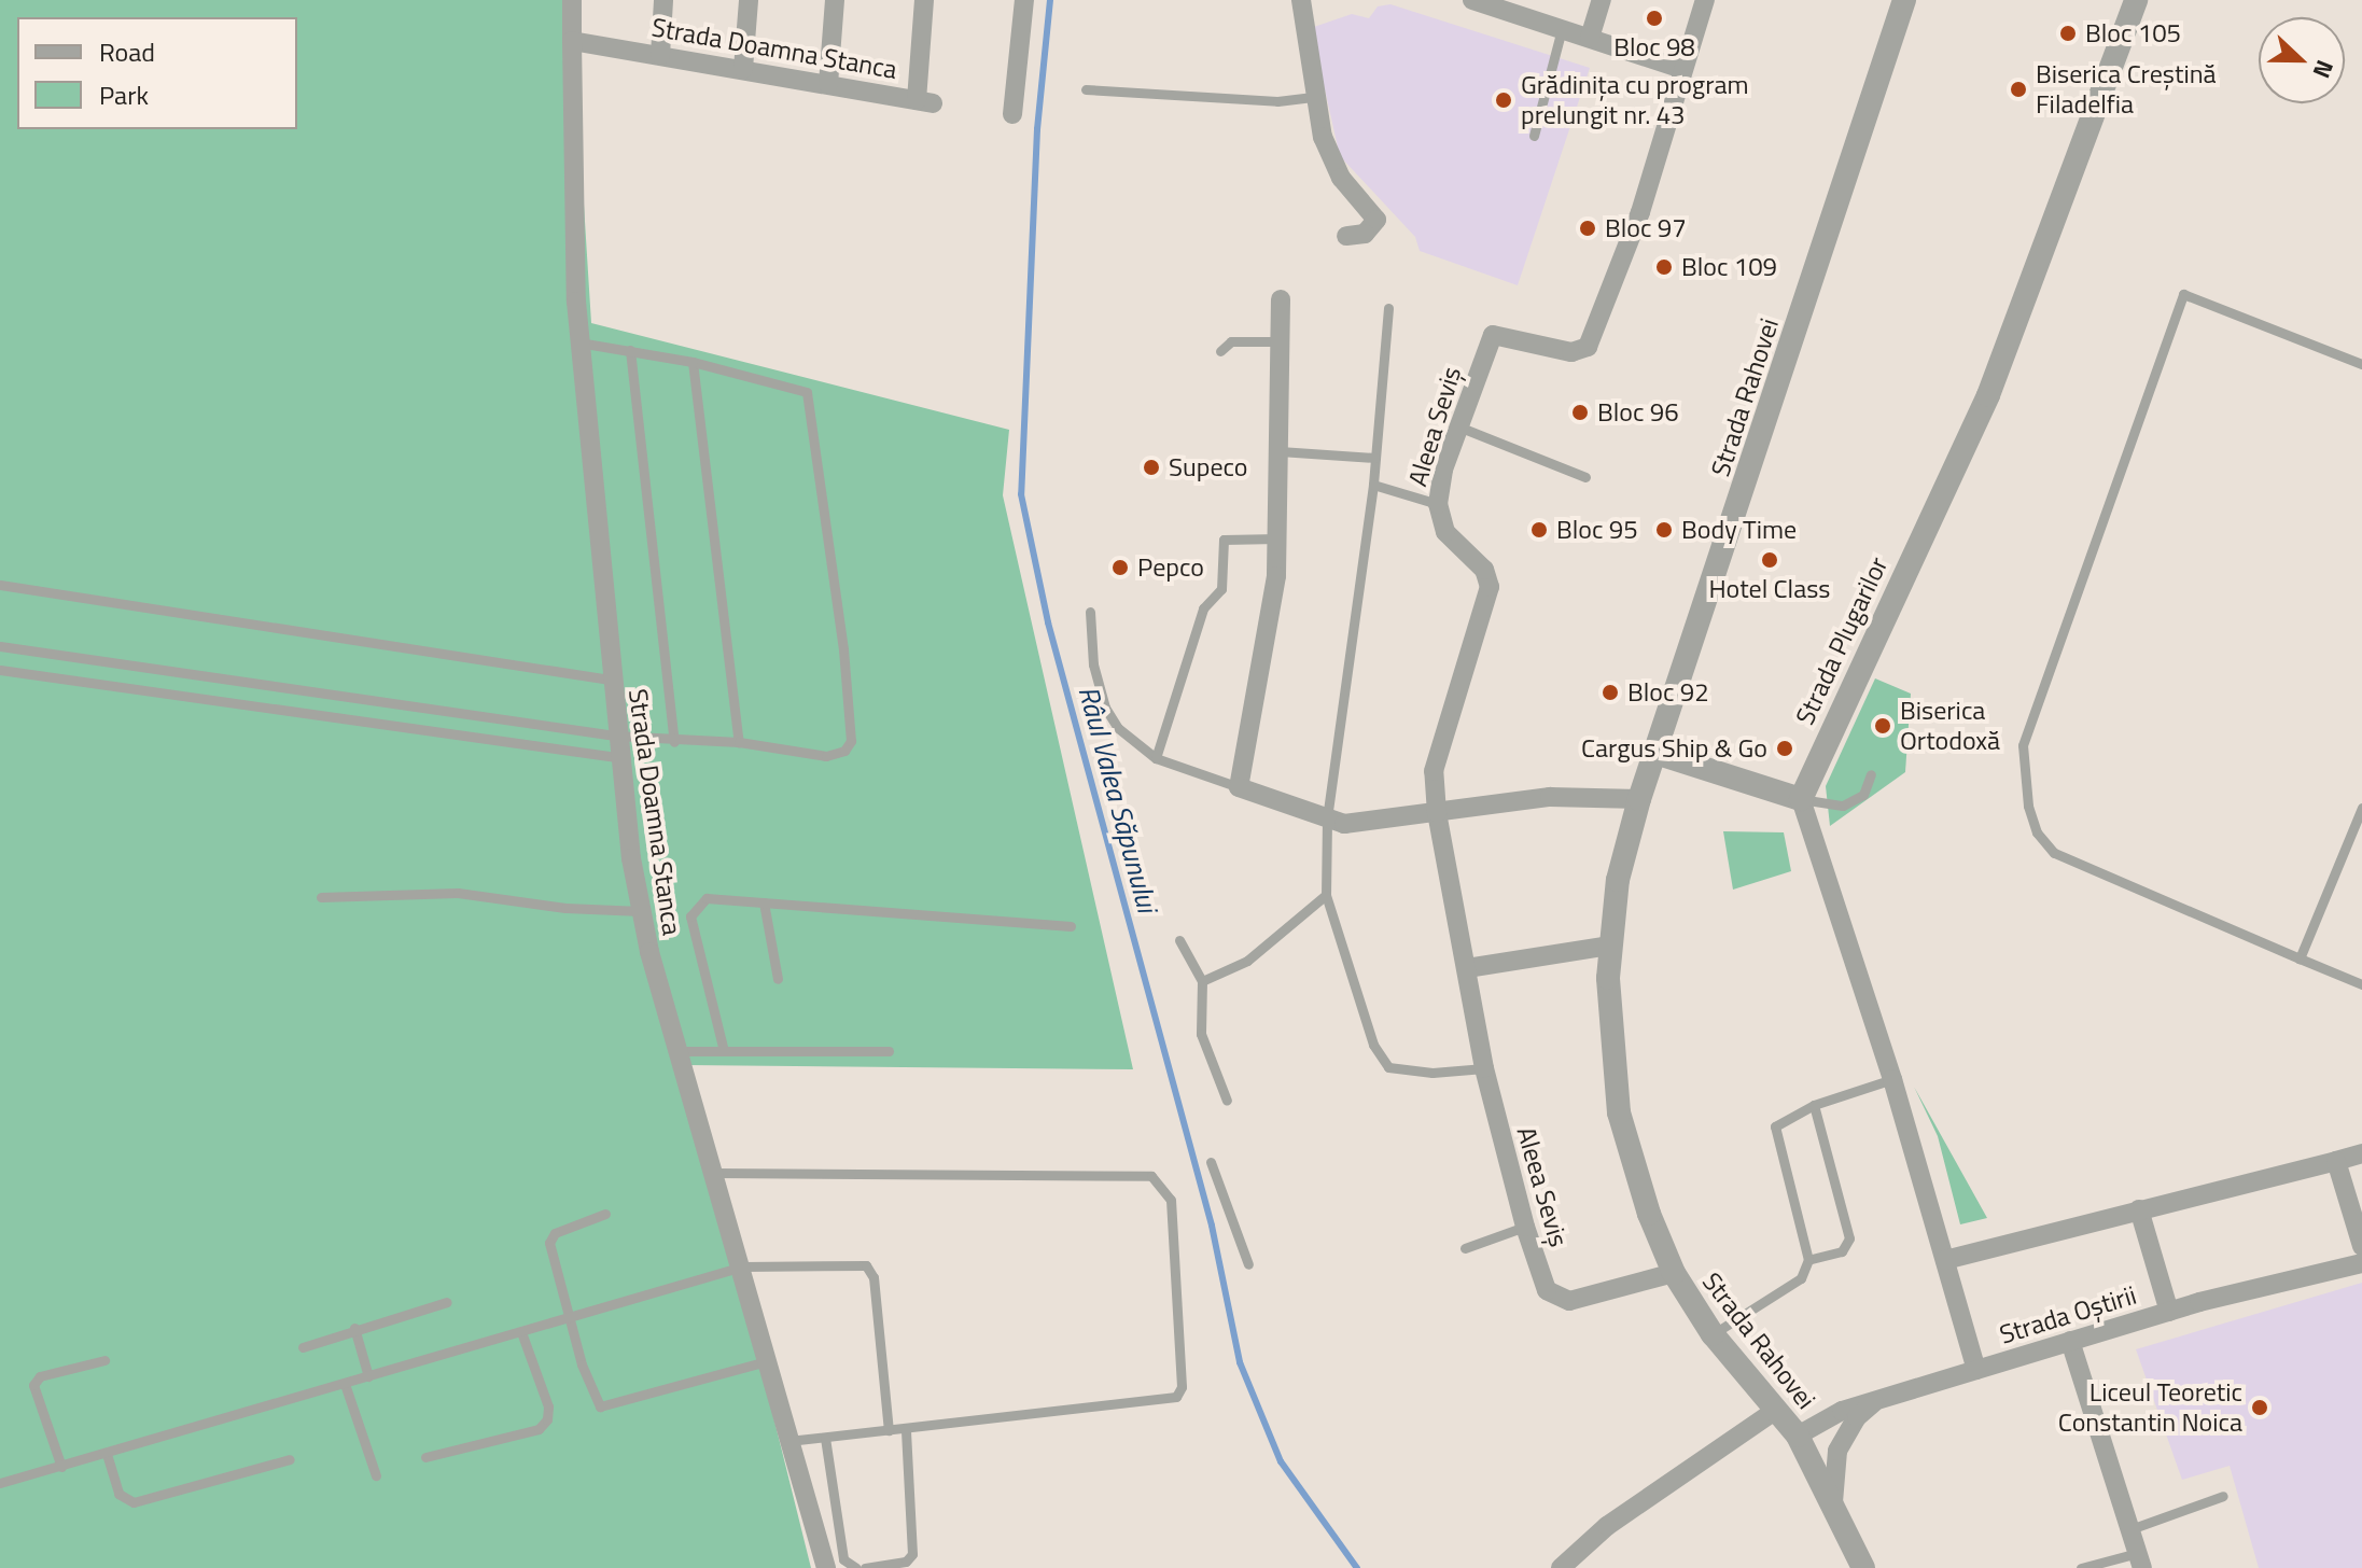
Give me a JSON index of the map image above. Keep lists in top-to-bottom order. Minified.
{"streets":{"street":["Strada Doamna Stanca","Strada Rahovei","Aleea Seviș","Strada Plugarilor","Strada Oștirii"]},"crossings":[["Strada Rahovei","Aleea Seviș"],["Strada Rahovei","Strada Oștirii"]],"water":["Râul Valea Săpunului"],"places":["Bloc 98","Bloc 105","Biserica Creștină Filadelfia","Grădinița cu program prelungit nr. 43","Bloc 97","Bloc 109","Bloc 96","Supeco","Bloc 95","Body Time","Hotel Class","Pepco","Bloc 92","Biserica Ortodoxă","Cargus Ship & Go","Liceul Teoretic Constantin Noica"],"legend":["Road","Park"],"north":"right"}
